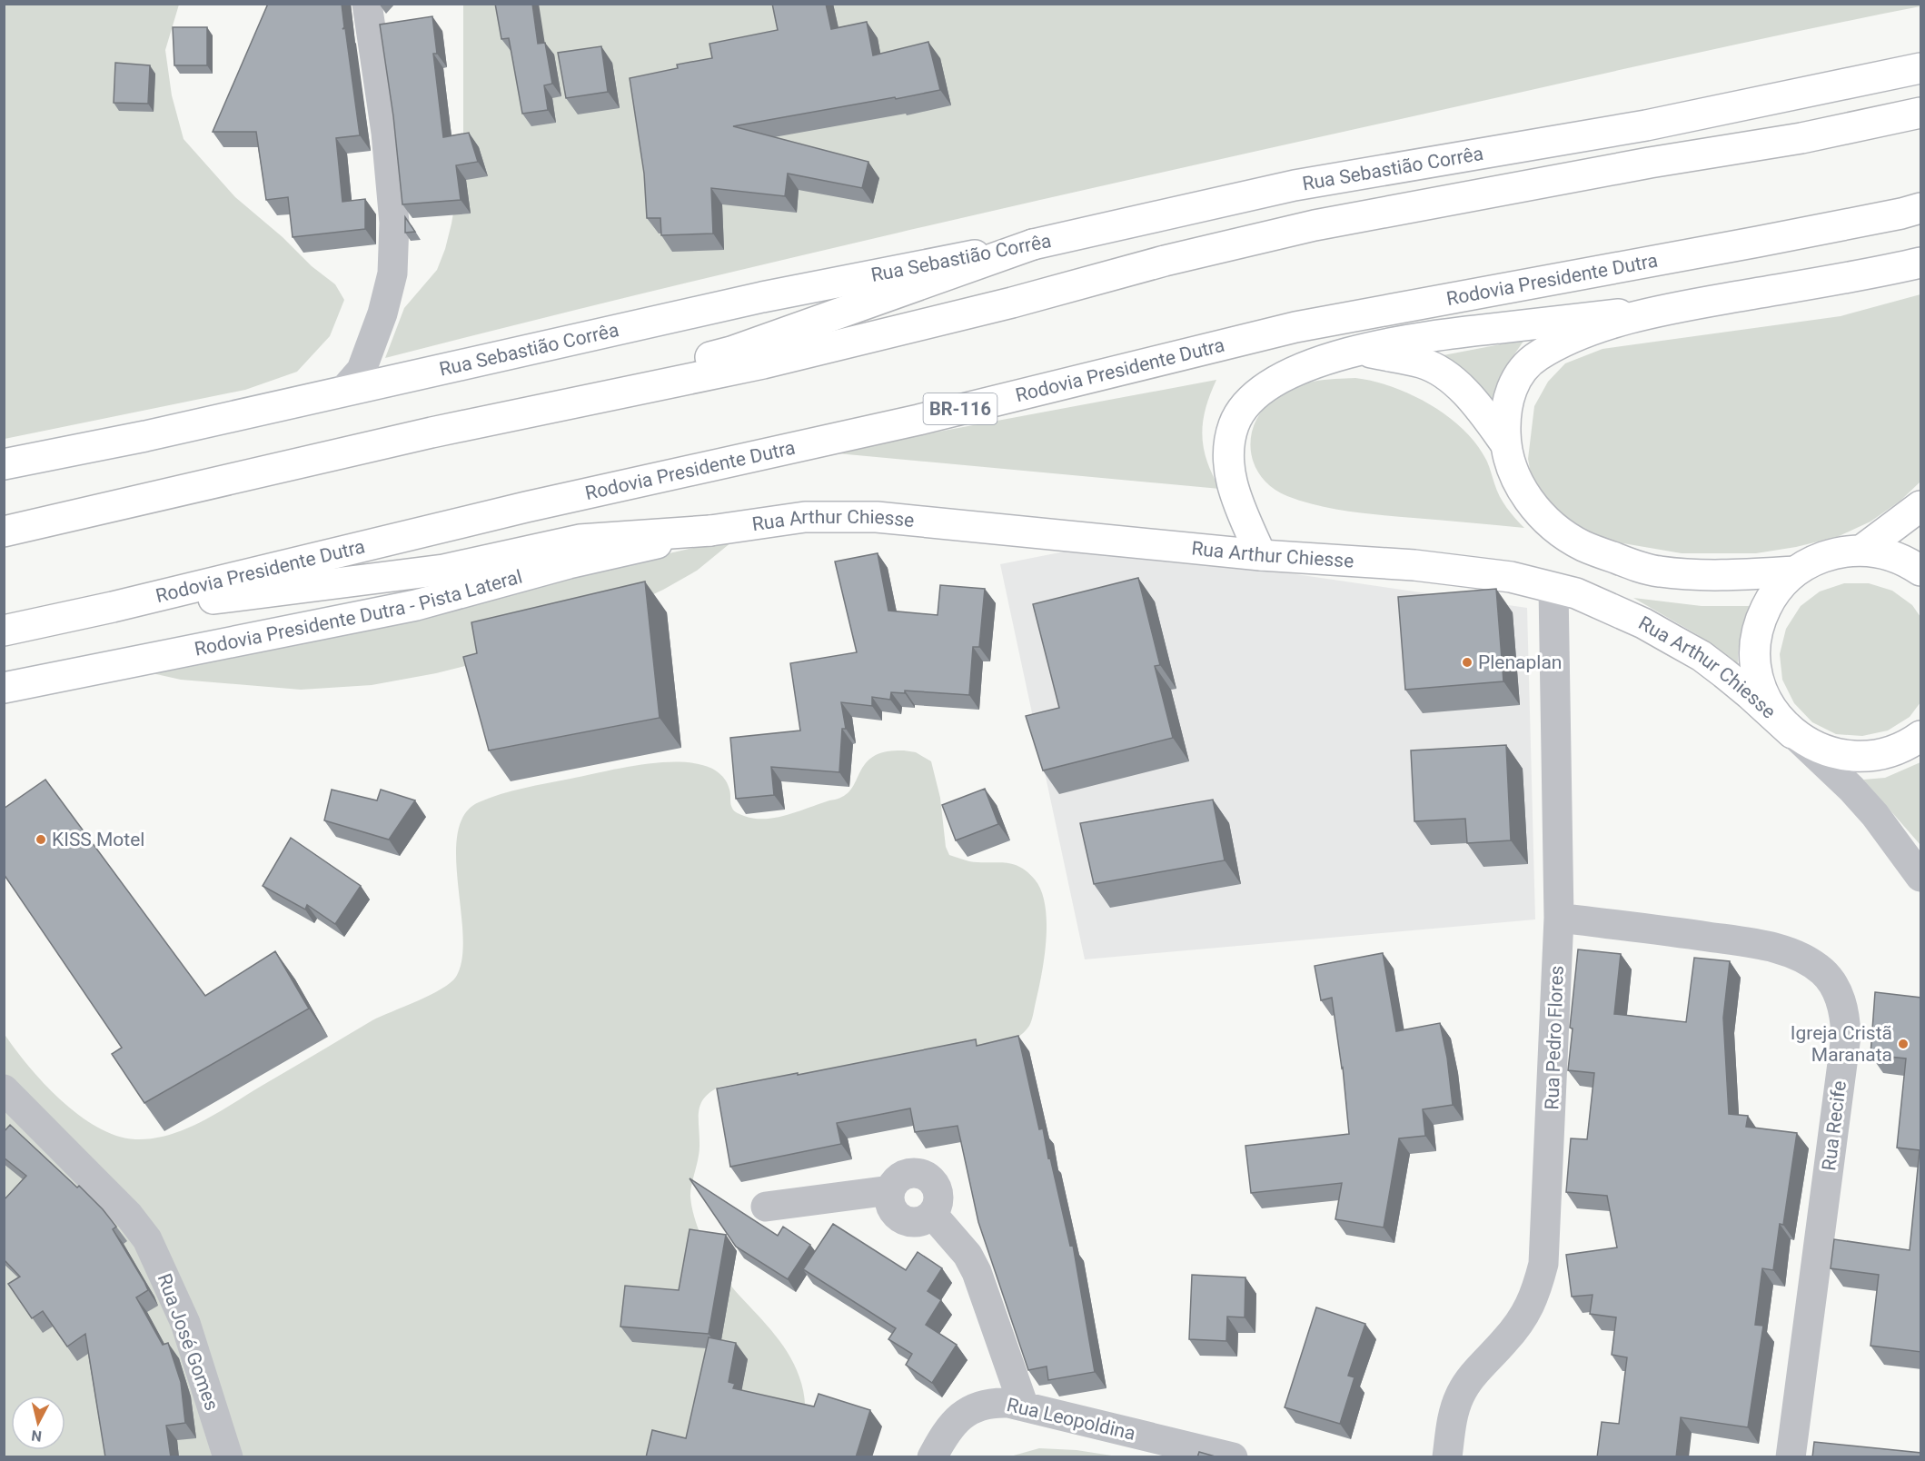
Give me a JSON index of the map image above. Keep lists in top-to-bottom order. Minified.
{"streets":{"main road":["Rua Sebastião Corrêa","Rodovia Presidente Dutra","BR-116","Rua Arthur Chiesse","Rodovia Presidente Dutra - Pista Lateral"],"street":["Rua Pedro Flores","Rua Recife","Rua José Gomes","Rua Leopoldina"]},"crossings":[["Rua Arthur Chiesse","Rodovia Presidente Dutra - Pista Lateral"],["Rua Arthur Chiesse","Rua Pedro Flores"],["Rua Pedro Flores","Rua Recife"]],"places":["Plenaplan","KISS Motel","Igreja Cristã Maranata"],"north":"bottom"}
